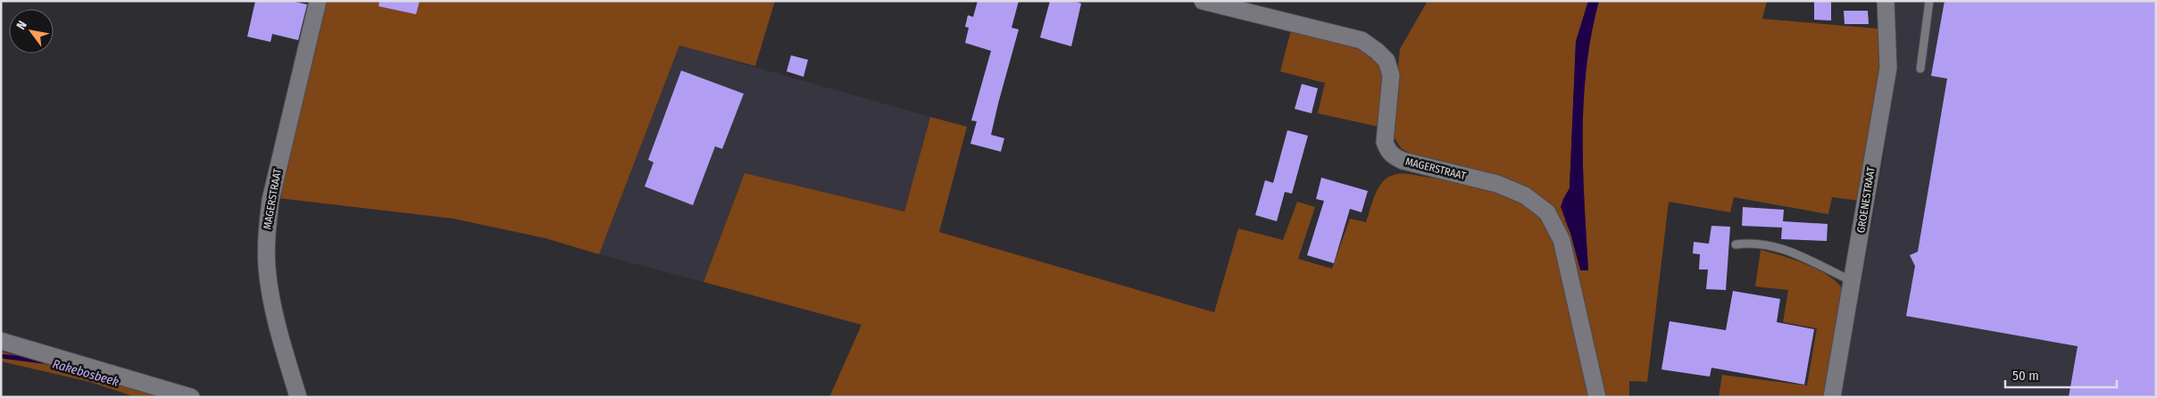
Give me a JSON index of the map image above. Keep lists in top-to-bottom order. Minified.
{"streets":{"street":["MAGERSTRAAT","GROENESTRAAT"]},"water":["Rakebosbeek"],"scale_bar":"50 m","north":"top left"}
